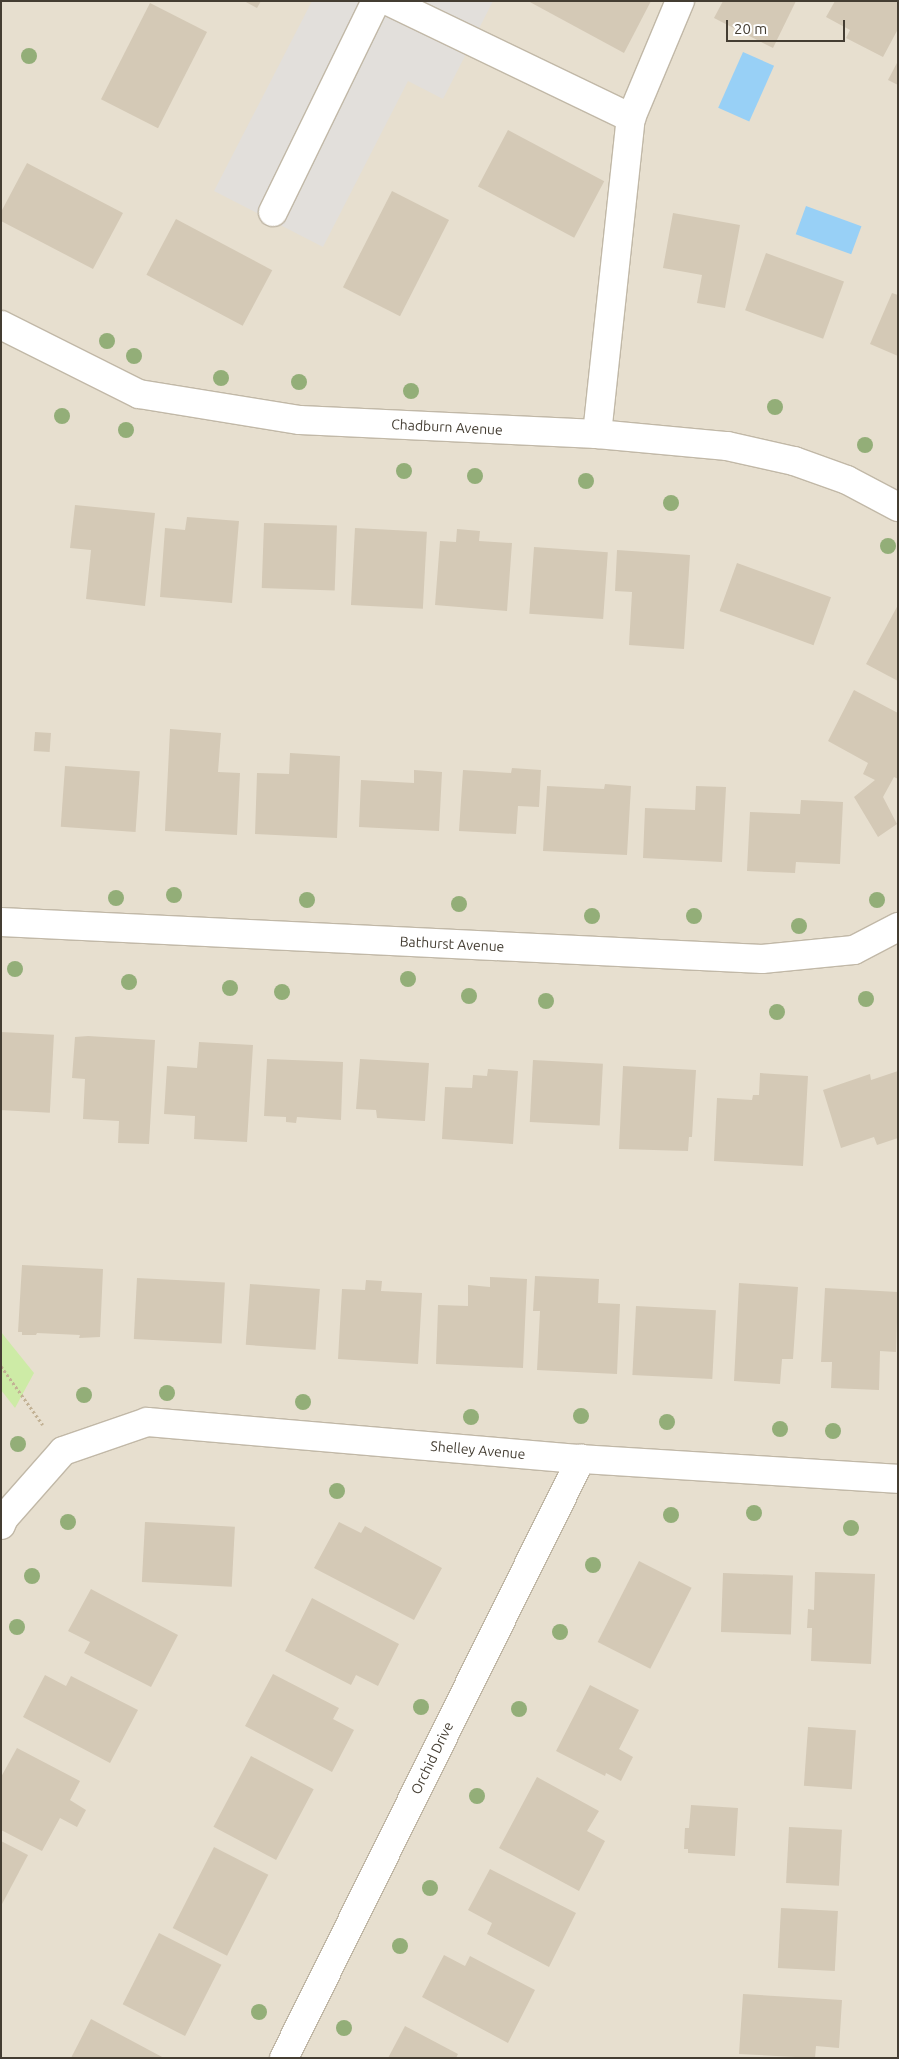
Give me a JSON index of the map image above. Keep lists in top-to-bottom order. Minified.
{"streets":{"street":["Chadburn Avenue","Bathurst Avenue","Shelley Avenue","Orchid Drive"]},"crossings":[["Shelley Avenue","Orchid Drive"]],"scale_bar":"20 m"}
